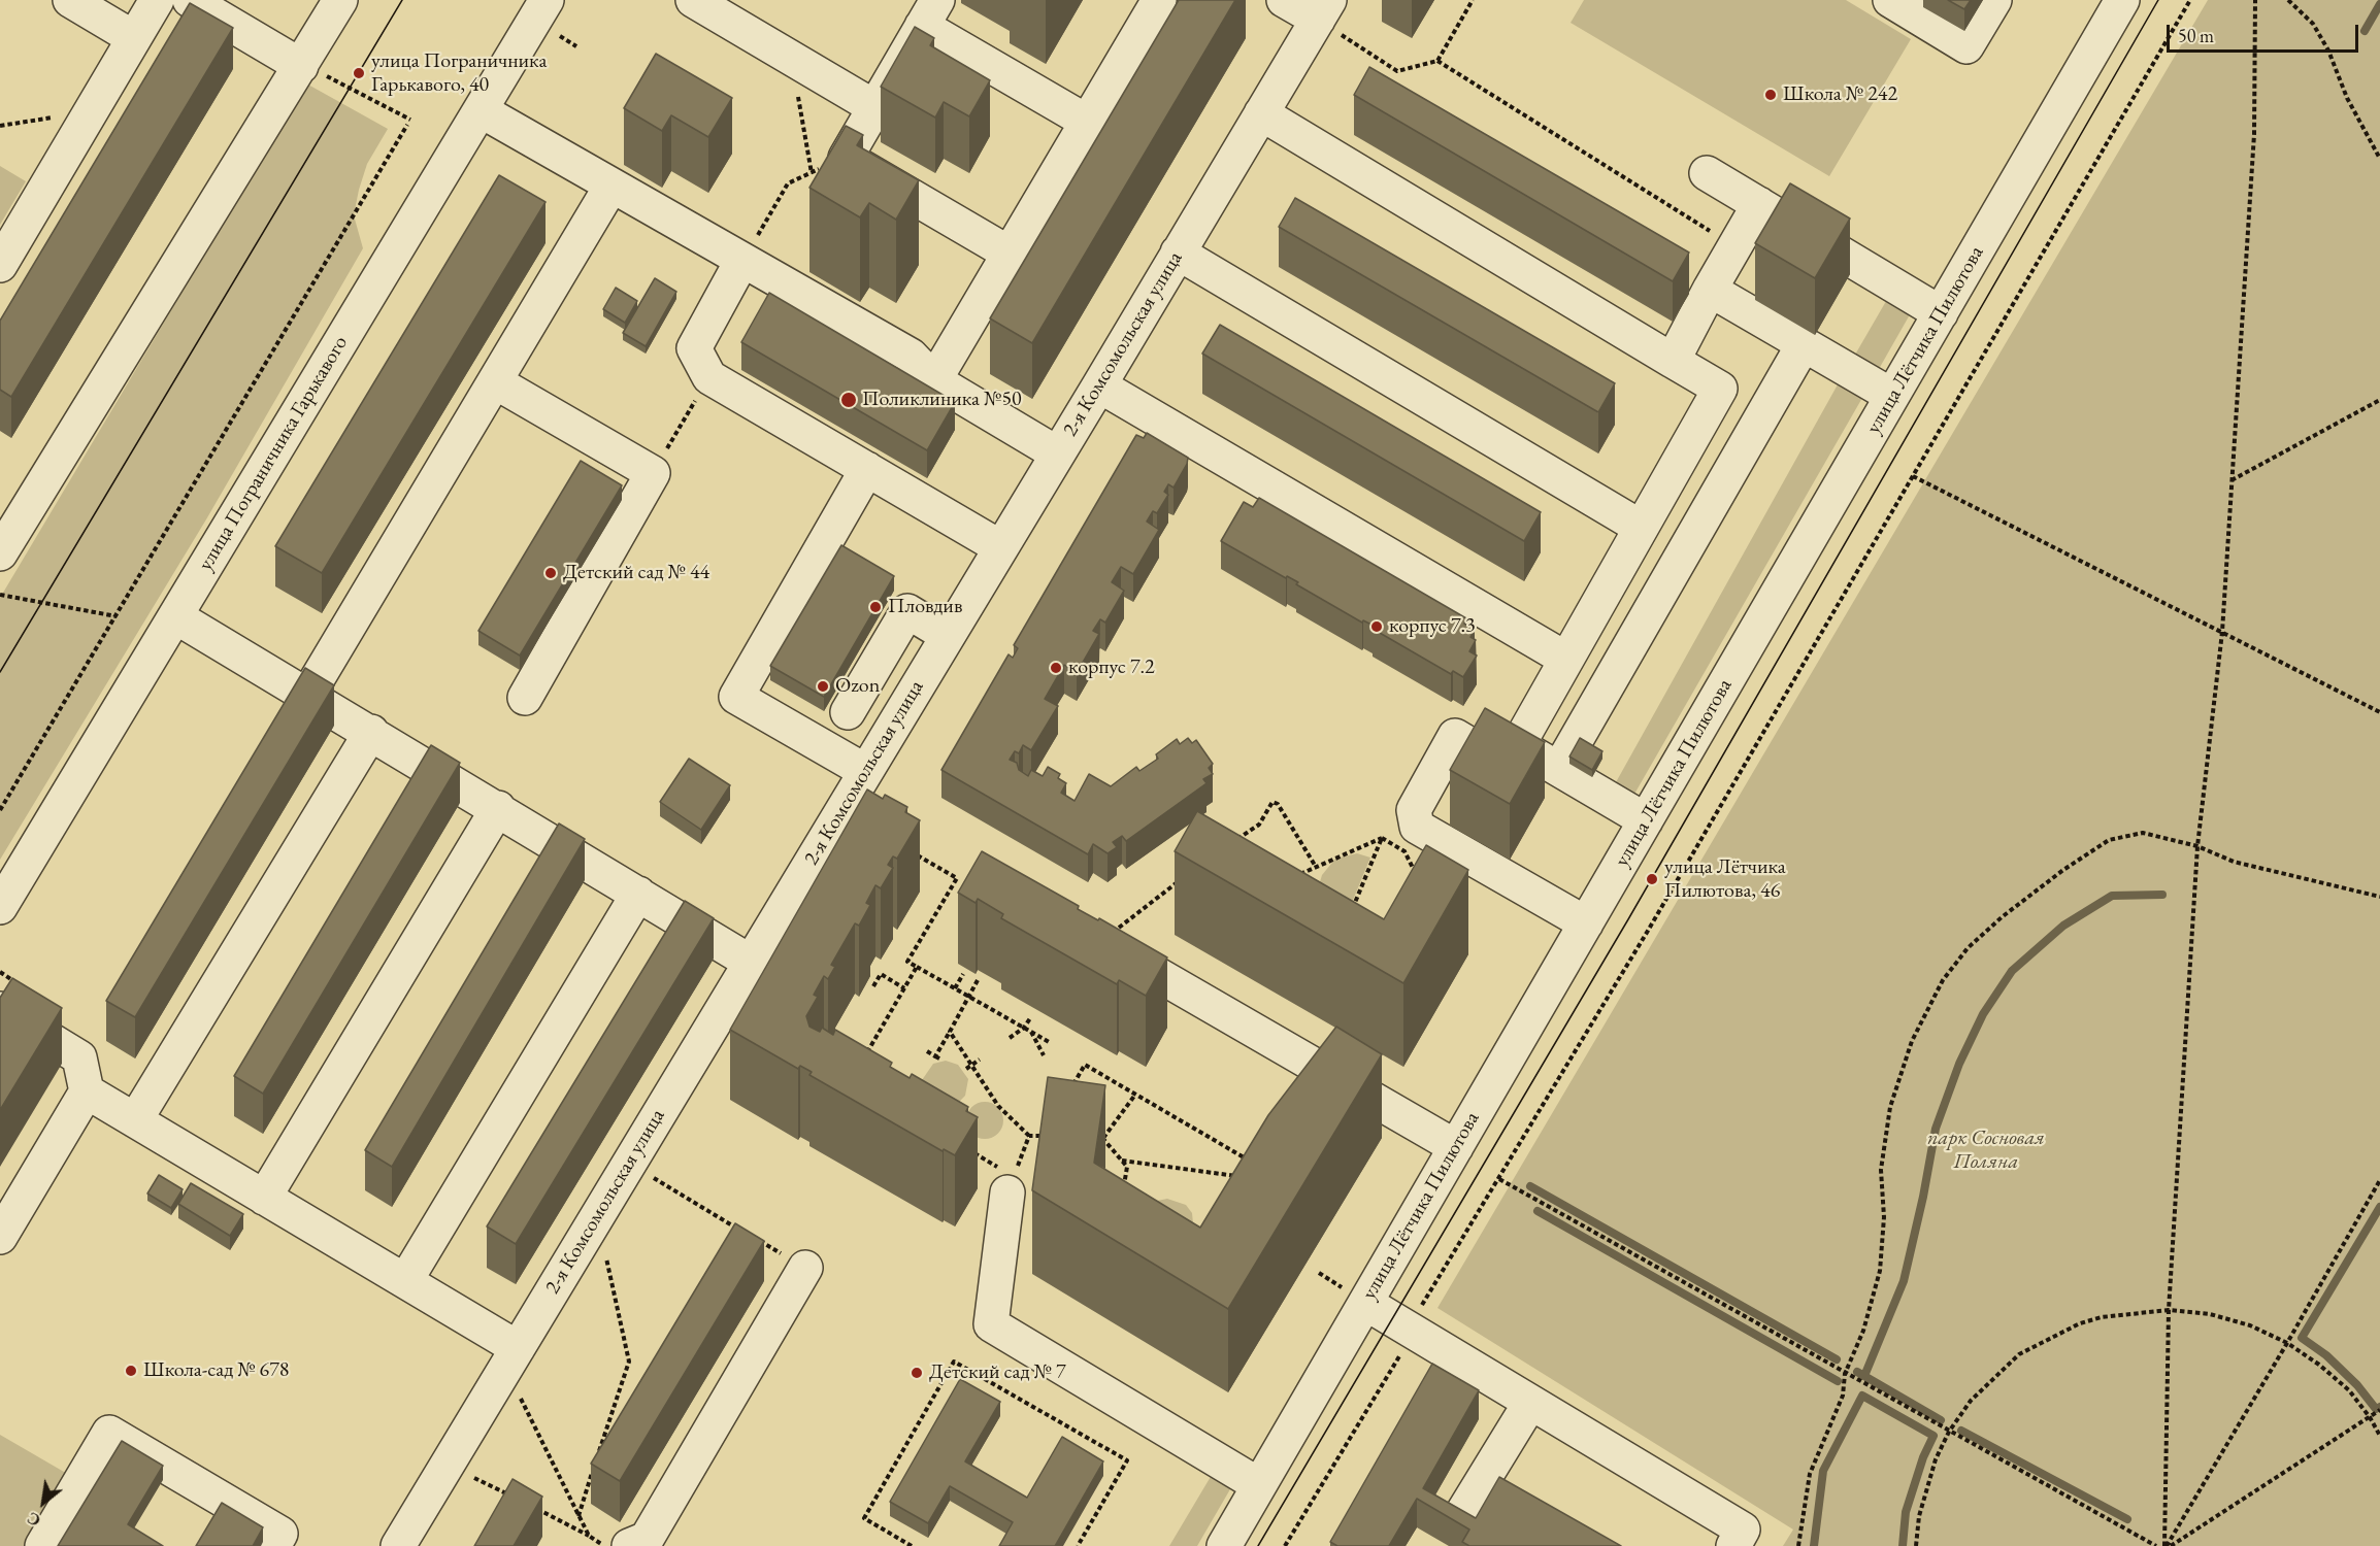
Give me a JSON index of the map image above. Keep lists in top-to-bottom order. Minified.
{"streets":{"street":["улица Лётчика Пилютова","2-я Комсомольская улица","улица Пограничника Гарькавого"]},"parks":["парк Сосновая Поляна"],"places":["улица Пограничника Гарькавого, 40","Школа № 242","Поликлиника №50","Детский сад № 44","Пловдив","корпус 7.3","корпус 7.2","Ozon","улица Лётчика Пилютова, 46","Школа-сад № 678","Детский сад № 7"],"scale_bar":"50 m","north":"bottom left"}
